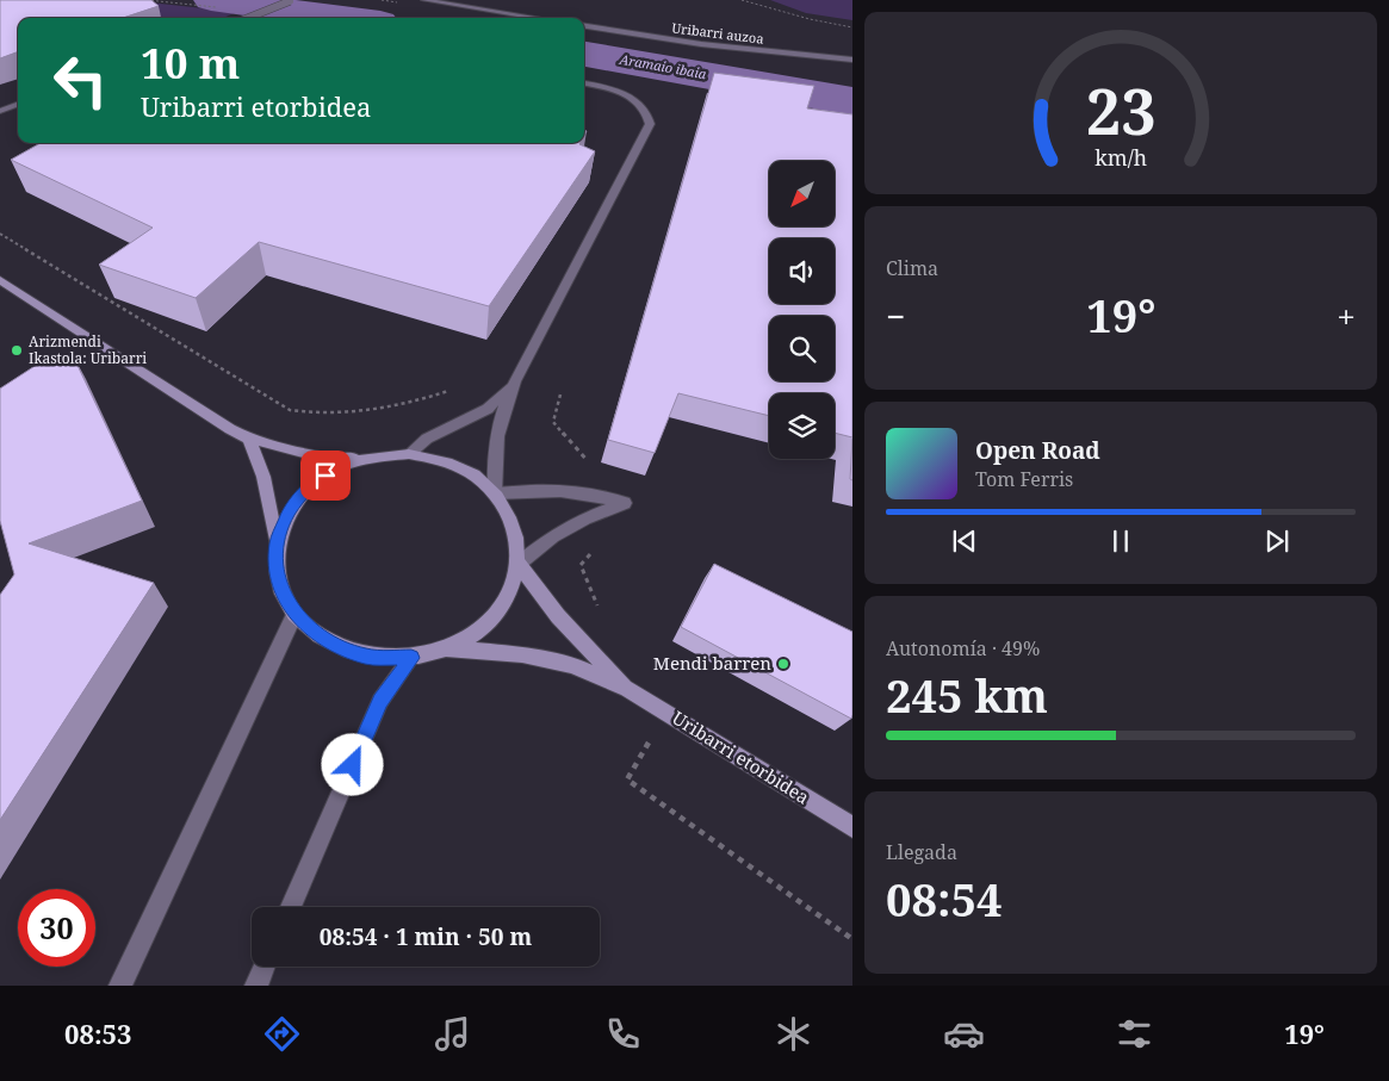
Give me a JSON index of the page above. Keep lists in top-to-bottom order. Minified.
{"streets":{"street":["Uribarri auzoa","Uribarri etorbidea"]},"water":["Aramaio ibaia"],"places":["Arizmendi Ikastola: Uribarri","Mendi barren"],"north":"bottom left","page":{"turn":["10 m","Uribarri etorbidea"],"tile":["Clima",["Autonomía · 49%","245 km"],["Llegada","08:54"]],"heat":["−","19°","+"],"song":["Open Road","Tom Ferris"],"limit":"30","trip":"08:54 · 1 min · 50 m","tabs":["08:53","19°"],"gauge":["23","km/h"]}}
